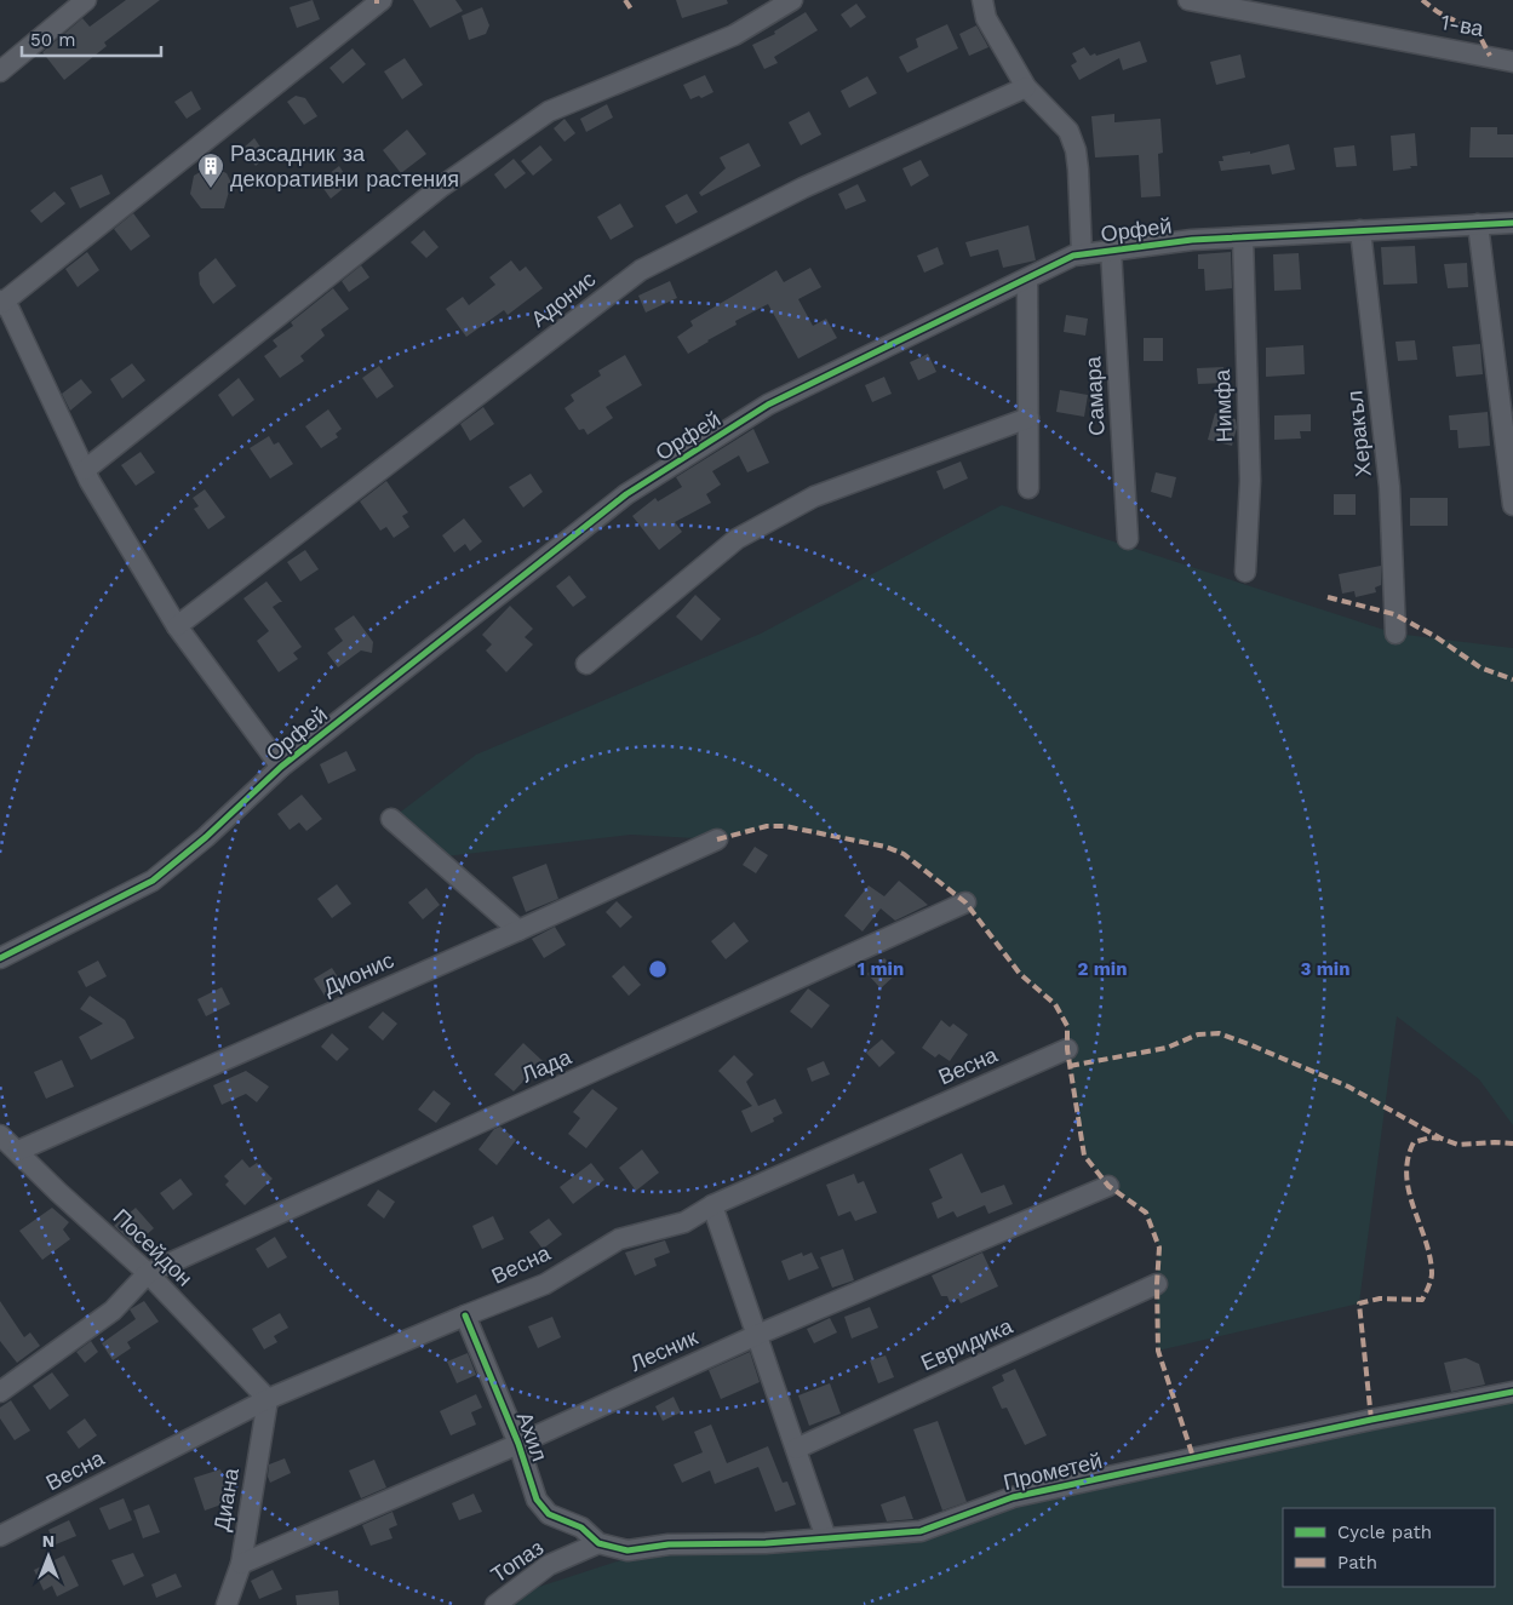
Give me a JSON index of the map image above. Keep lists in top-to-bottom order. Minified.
{"streets":{"street":["1-ва","Орфей","Адонис","Самара","Нимфа","Херакъл","Дионис","Лада","Весна","Посейдон","Евридика","Лесник","Ахил","Прометей","Диана","Топаз"]},"crossings":[["Орфей","Самара"],["Орфей","Нимфа"],["Орфей","Херакъл"],["Дионис","Посейдон"],["Лада","Посейдон"],["Весна","Посейдон"],["Весна","Ахил"],["Весна","Диана"],["Посейдон","Диана"],["Лесник","Ахил"],["Лесник","Диана"],["Ахил","Прометей"],["Ахил","Топаз"],["Прометей","Топаз"]],"places":{"building":["Разсадник за декоративни растения"]},"legend":["Cycle path","Path"],"scale_bar":"50 m","north":"top","rings":["1 min","2 min","3 min"]}
